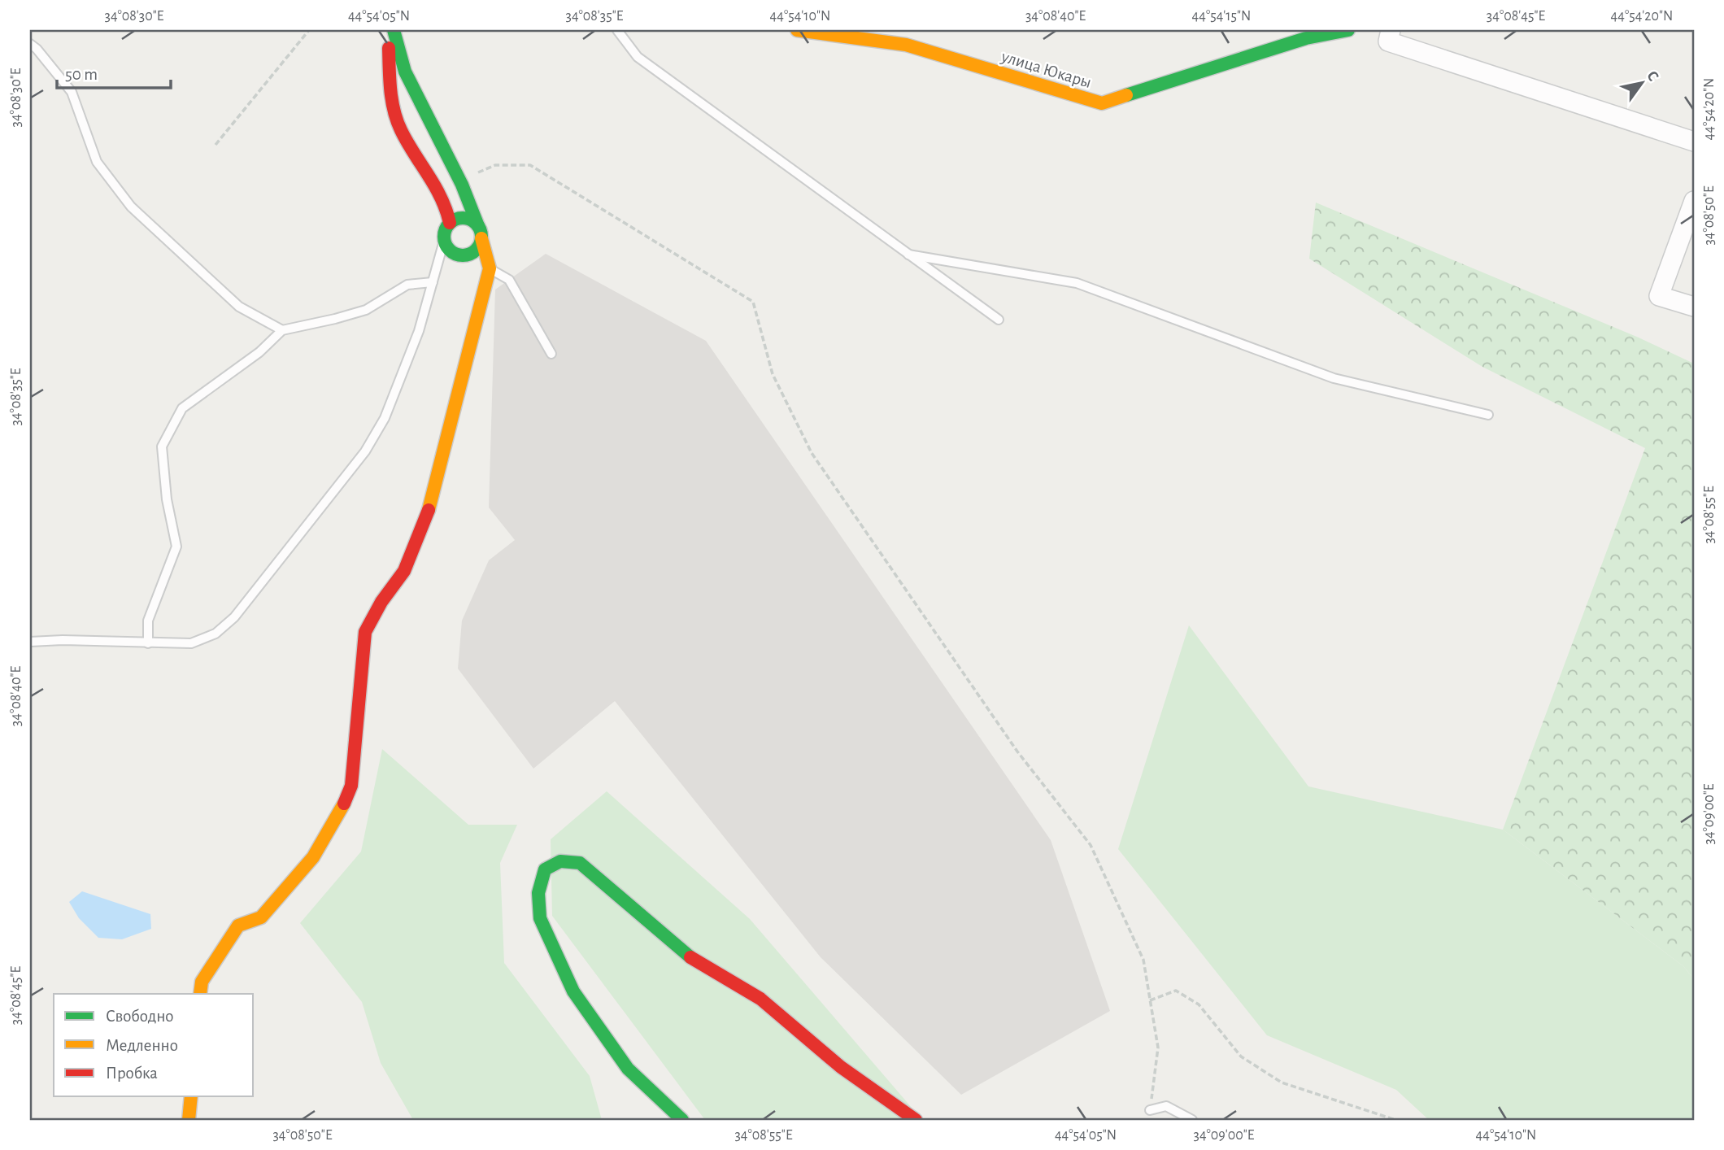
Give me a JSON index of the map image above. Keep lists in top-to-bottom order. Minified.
{"streets":{"street":["улица Юкары"]},"legend":["Свободно","Медленно","Пробка"],"scale_bar":"50 m","north":"top right","coordinates":["34°08'30\"E","44°54'05\"N","34°08'35\"E","44°54'10\"N","34°08'40\"E","44°54'15\"N","34°08'45\"E","44°54'20\"N","34°08'50\"E","34°08'55\"E","34°09'00\"E"]}
